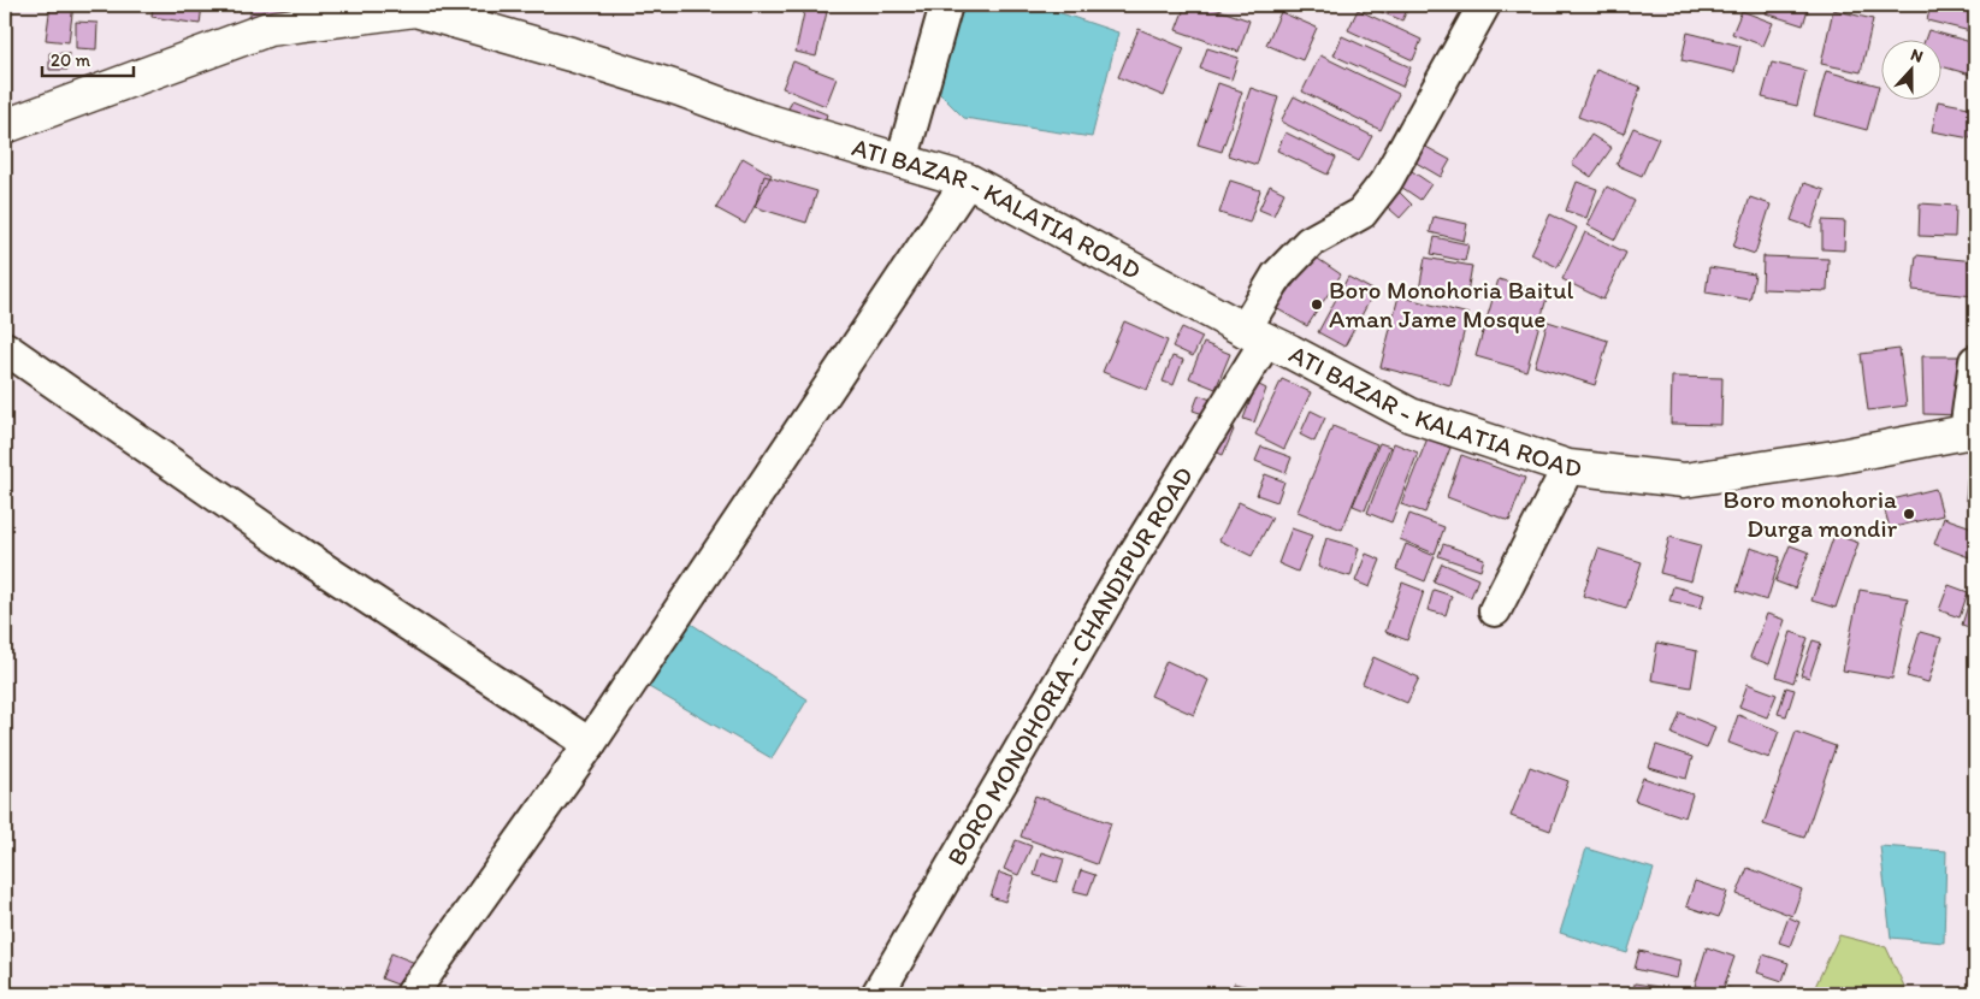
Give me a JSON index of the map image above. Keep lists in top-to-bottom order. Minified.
{"streets":{"main road":["ATI BAZAR - KALATIA ROAD"],"street":["BORO MONOHORIA - CHANDIPUR ROAD"]},"crossings":[["ATI BAZAR - KALATIA ROAD","BORO MONOHORIA - CHANDIPUR ROAD"]],"places":["Boro Monohoria Baitul Aman Jame Mosque","Boro monohoria Durga mondir"],"scale_bar":"20 m","north":"top"}
